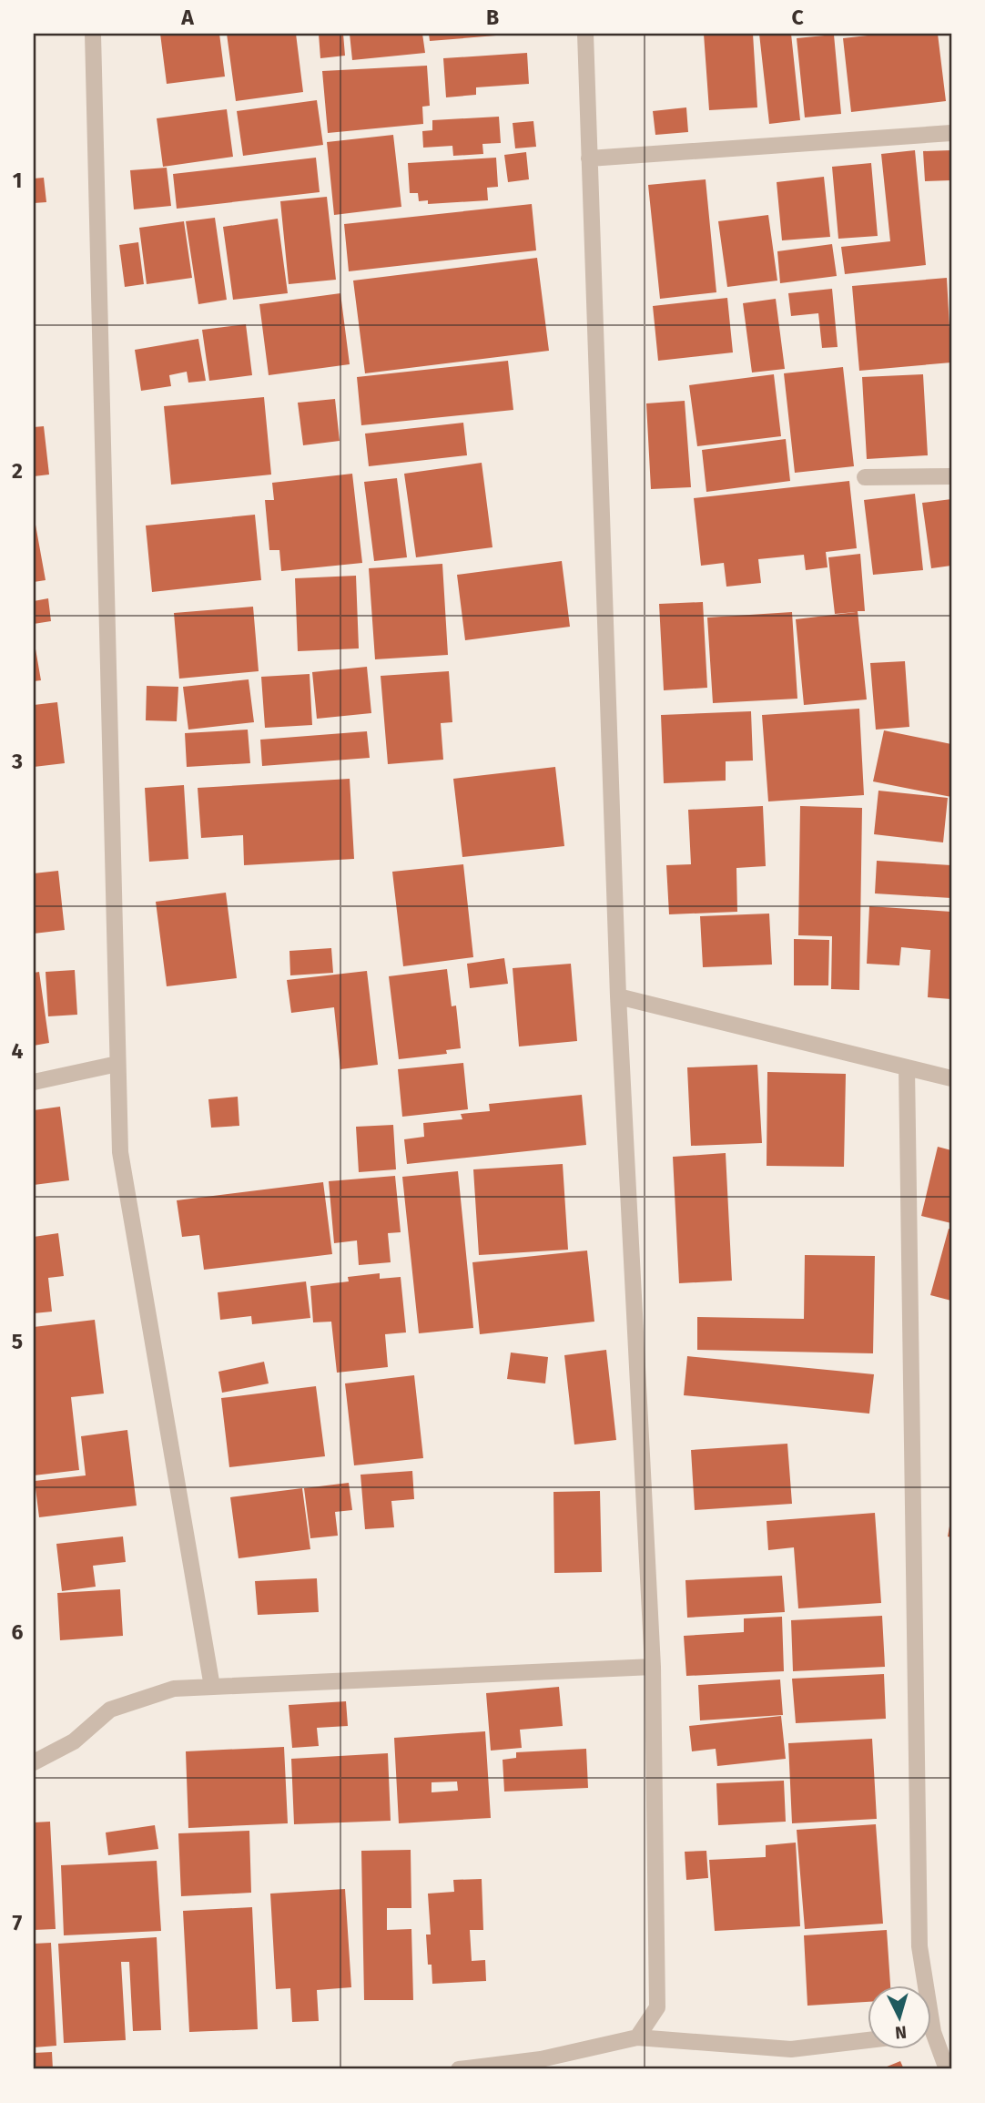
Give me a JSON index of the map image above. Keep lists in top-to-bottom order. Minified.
{"north":"bottom","grid":{"columns":["A","B","C"],"rows":["1","2","3","4","5","6","7"]}}
